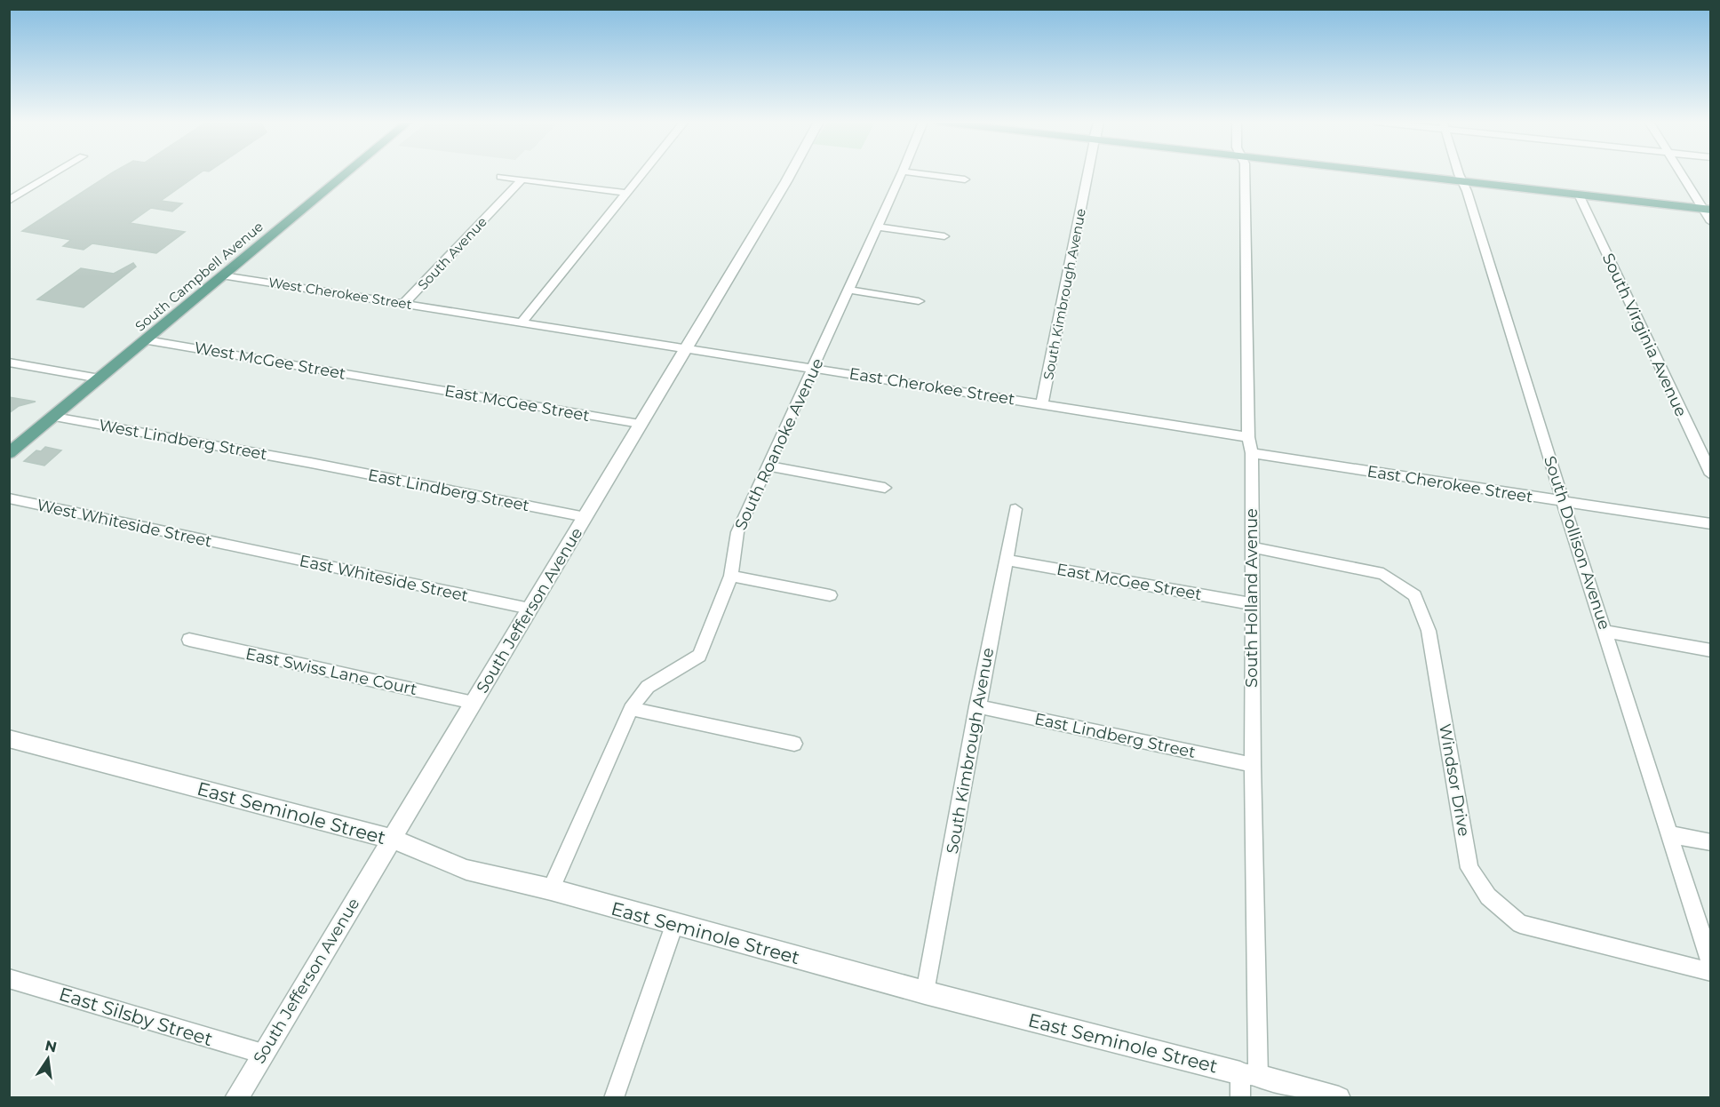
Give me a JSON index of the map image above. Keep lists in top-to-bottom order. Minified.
{"streets":{"main road":["South Campbell Avenue"],"street":["South Avenue","West Cherokee Street","South Kimbrough Avenue","South Virginia Avenue","West McGee Street","East Cherokee Street","East McGee Street","West Lindberg Street","South Roanoke Avenue","East Lindberg Street","West Whiteside Street","South Dollison Avenue","East Whiteside Street","South Holland Avenue","South Jefferson Avenue","East Swiss Lane Court","Windsor Drive","East Seminole Street","East Silsby Street"]},"crossings":[["South Avenue","West Cherokee Street"],["South Campbell Avenue","West Cherokee Street"],["South Campbell Avenue","West McGee Street"],["South Campbell Avenue","West Lindberg Street"],["West Cherokee Street","East Cherokee Street"],["South Kimbrough Avenue","East Cherokee Street"],["South Kimbrough Avenue","East McGee Street"],["South Kimbrough Avenue","East Lindberg Street"],["South Kimbrough Avenue","East Seminole Street"],["West McGee Street","East McGee Street"],["East Cherokee Street","South Roanoke Avenue"],["East Cherokee Street","South Dollison Avenue"],["East Cherokee Street","South Holland Avenue"],["East Cherokee Street","South Jefferson Avenue"],["East McGee Street","South Holland Avenue"],["East McGee Street","South Jefferson Avenue"],["West Lindberg Street","East Lindberg Street"],["South Roanoke Avenue","East Seminole Street"],["East Lindberg Street","South Holland Avenue"],["East Lindberg Street","South Jefferson Avenue"],["West Whiteside Street","East Whiteside Street"],["East Whiteside Street","South Jefferson Avenue"],["South Holland Avenue","Windsor Drive"],["South Holland Avenue","East Seminole Street"],["South Jefferson Avenue","East Swiss Lane Court"],["South Jefferson Avenue","East Seminole Street"],["South Jefferson Avenue","East Silsby Street"]],"north":"top"}
